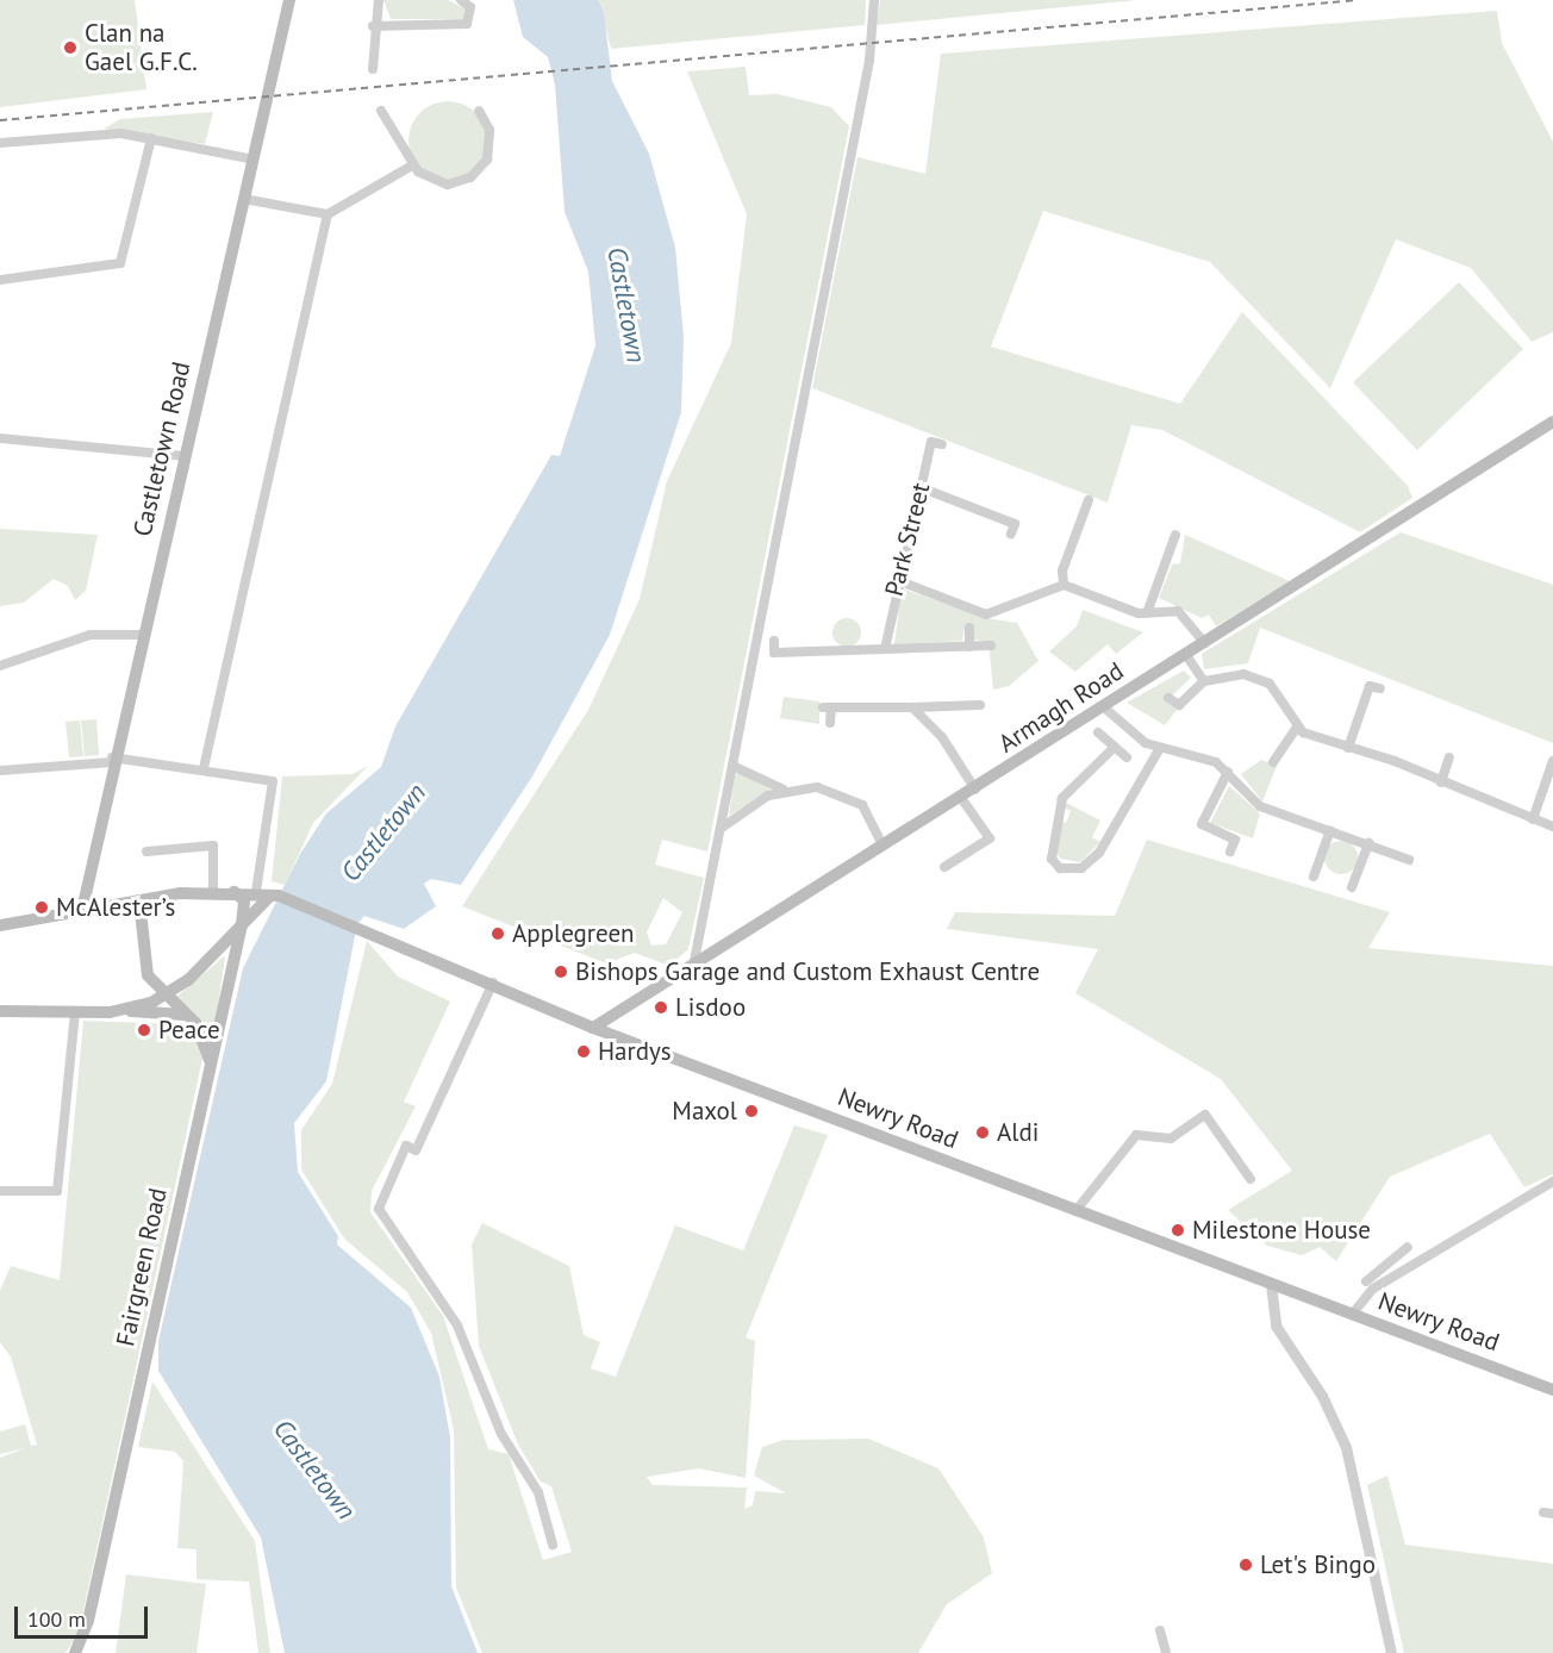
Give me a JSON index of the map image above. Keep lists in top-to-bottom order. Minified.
{"streets":{"main road":["Castletown Road","Armagh Road","Newry Road","Fairgreen Road"],"street":["Park Street"]},"crossings":[["Castletown Road","Newry Road"],["Armagh Road","Newry Road"],["Newry Road","Fairgreen Road"]],"water":["Castletown"],"places":["Clan na Gael G.F.C.","McAlester’s","Applegreen","Bishops Garage and Custom Exhaust Centre","Lisdoo","Peace","Hardys","Maxol","Aldi","Milestone House","Let's Bingo"],"scale_bar":"100 m"}
